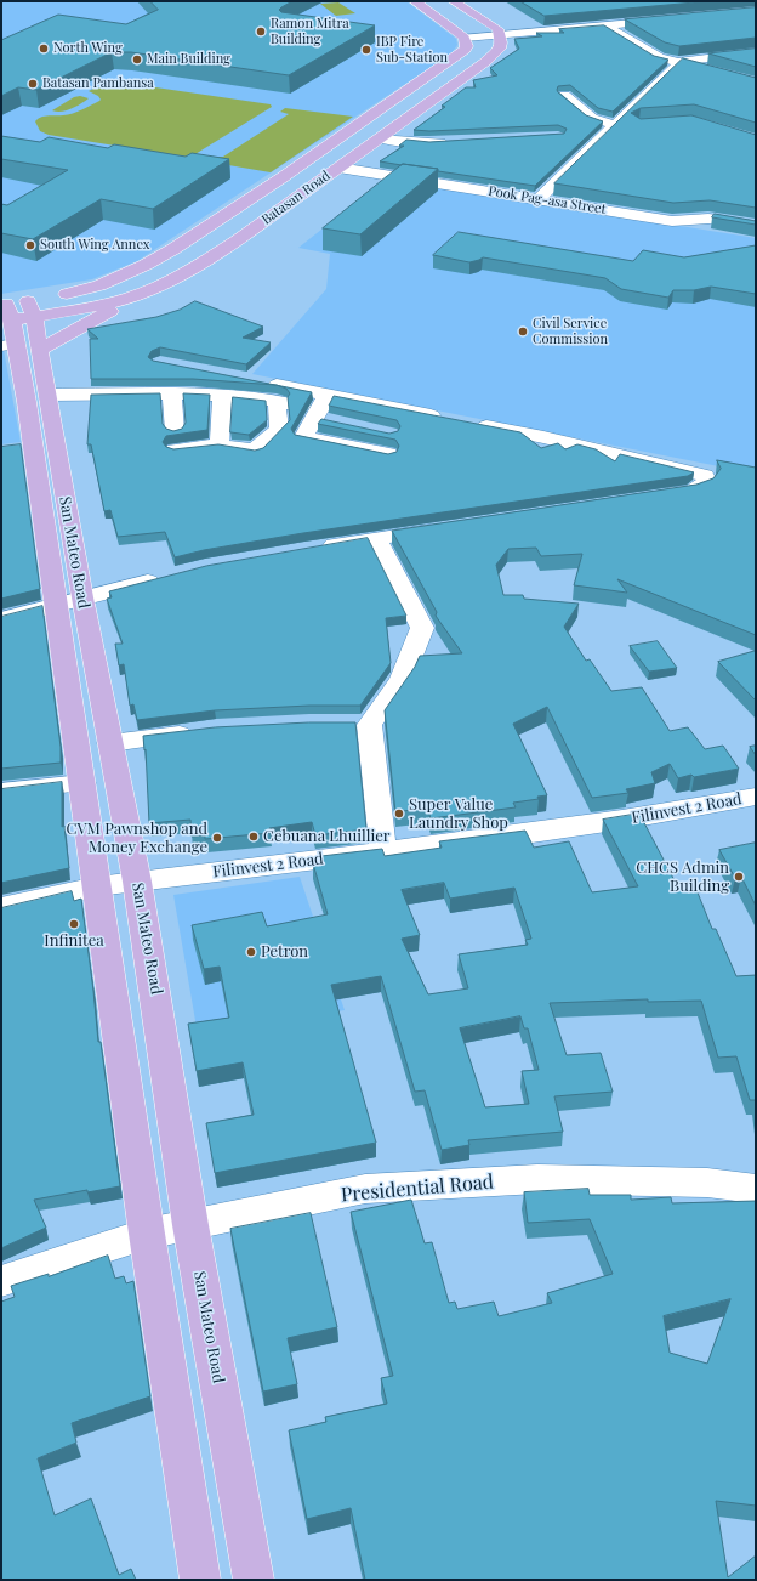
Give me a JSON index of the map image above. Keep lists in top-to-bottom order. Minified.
{"streets":{"main road":["Batasan Road","San Mateo Road"],"street":["Pook Pag-asa Street","Filinvest 2 Road","Presidential Road"]},"crossings":[["Batasan Road","Pook Pag-asa Street"],["Batasan Road","San Mateo Road"],["San Mateo Road","Filinvest 2 Road"],["San Mateo Road","Presidential Road"]],"places":["Ramon Mitra Building","North Wing","IBP Fire Sub-Station","Main Building","Batasan Pambansa","South Wing Annex","Civil Service Commission","Super Value Laundry Shop","Cebuana Lhuillier","CVM Pawnshop and Money Exchange","CHCS Admin Building","Infinitea","Petron"]}
